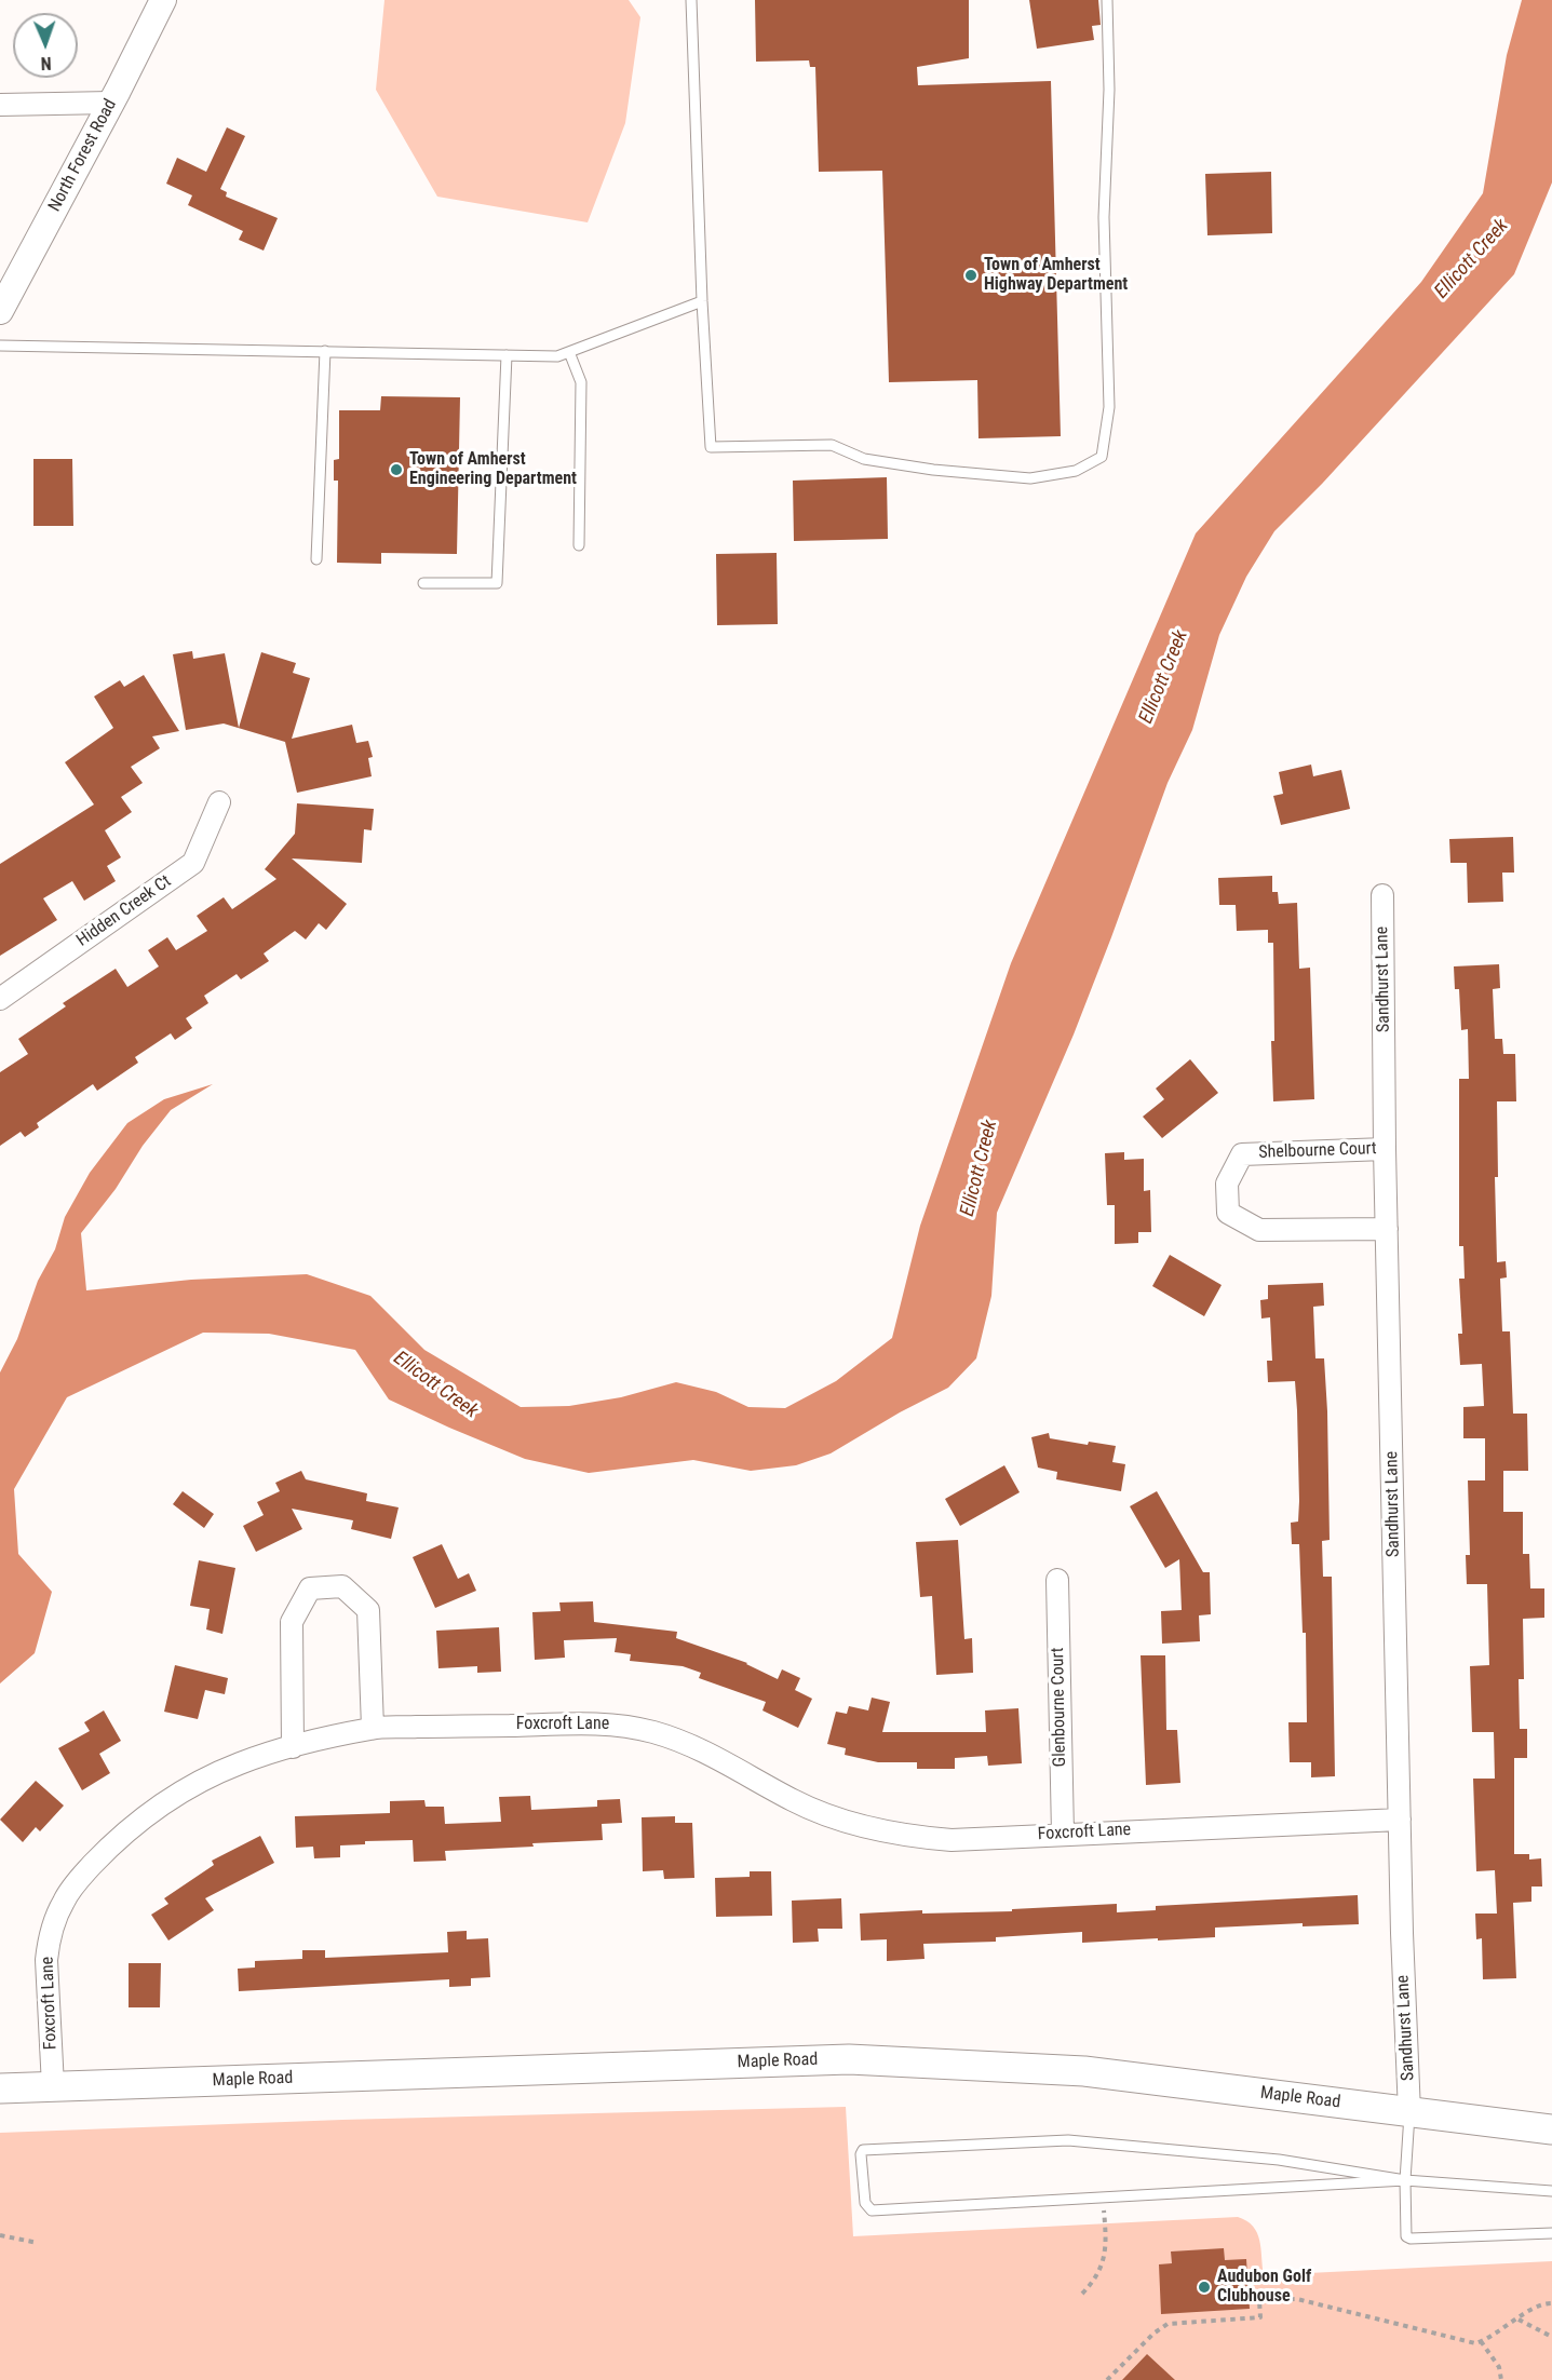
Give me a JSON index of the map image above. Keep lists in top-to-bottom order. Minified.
{"streets":{"main road":["Maple Road"],"street":["North Forest Road","Hidden Creek Ct","Sandhurst Lane","Shelbourne Court","Glenbourne Court","Foxcroft Lane"]},"crossings":[["Sandhurst Lane","Shelbourne Court"],["Sandhurst Lane","Foxcroft Lane"],["Sandhurst Lane","Maple Road"],["Glenbourne Court","Foxcroft Lane"],["Foxcroft Lane","Maple Road"]],"water":["Ellicott Creek"],"places":["Town of Amherst Highway Department","Town of Amherst Engineering Department","Audubon Golf Clubhouse"],"north":"bottom"}
